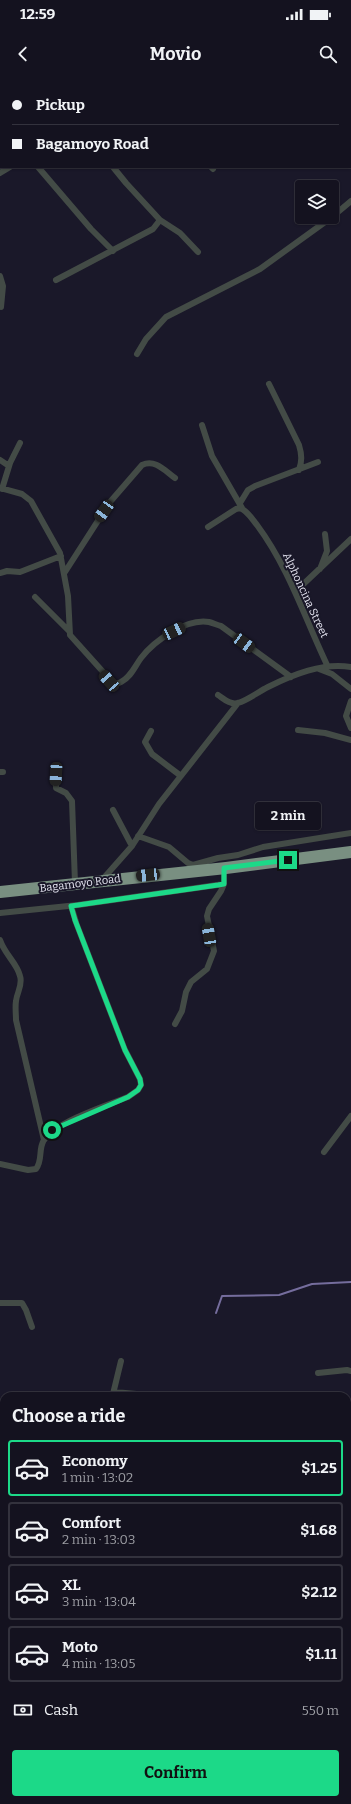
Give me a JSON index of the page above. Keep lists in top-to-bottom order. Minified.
{"streets":{"highway":["Bagamoyo Road"],"street":["Alphoncina Street"]},"page":{"status":"12:59","header":"Movio","banner":["Pickup","Bagamoyo Road"],"bubble":"2 min","heading":"Choose a ride","list":[{"name":"Economy","note":"1 min · 13:02","value":"$1.25"},{"name":"Comfort","note":"2 min · 13:03","value":"$1.68"},{"name":"XL","note":"3 min · 13:04","value":"$2.12"},{"name":"Moto","note":"4 min · 13:05","value":"$1.11"}],"pay":["Cash","550 m"],"buttons":"Confirm"}}
